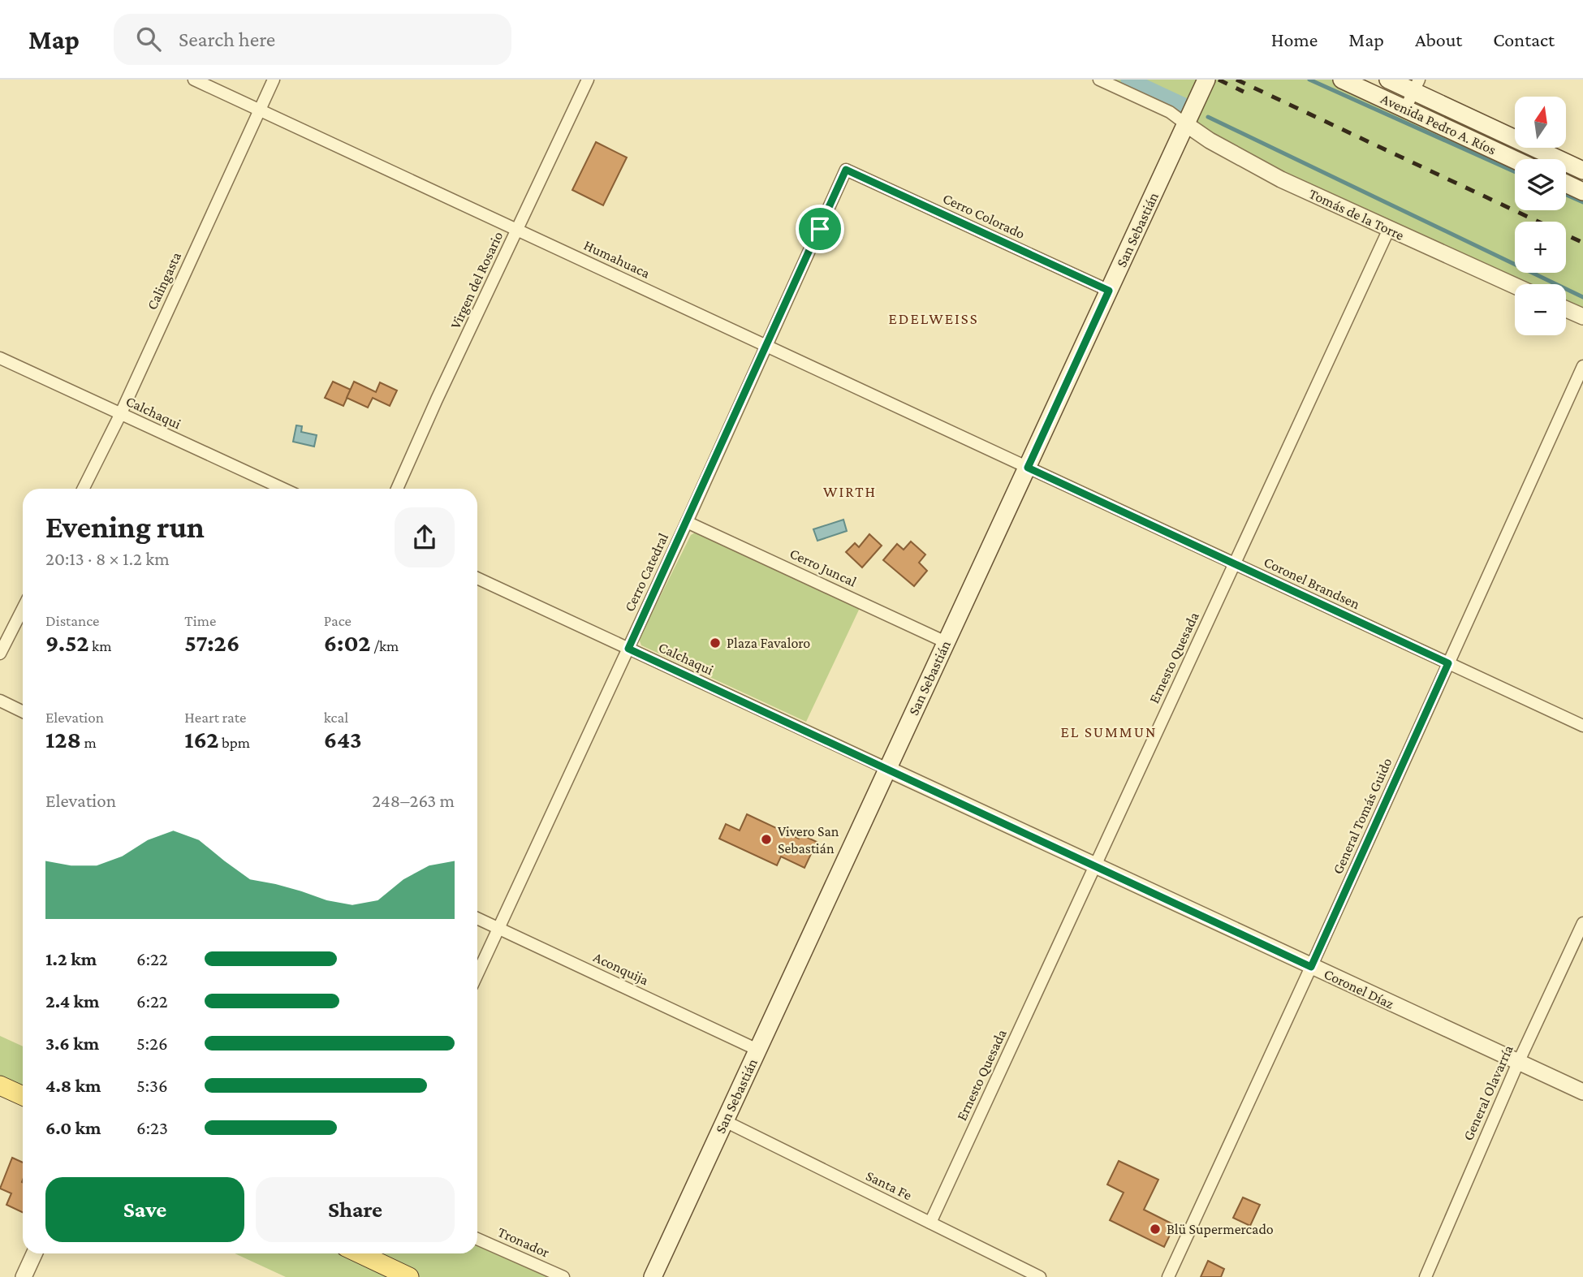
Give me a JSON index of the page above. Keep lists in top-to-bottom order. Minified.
{"streets":{"main road":["Avenida Pedro A. Ríos","San Sebastián"],"street":["Tomás de la Torre","Cerro Colorado","Humahuaca","Virgen del Rosario","Calingasta","Calchaqui","Cerro Juncal","Cerro Catedral","Coronel Brandsen","Ernesto Quesada","General Tomás Guido","Aconquija","Coronel Díaz","General Olavarría","Santa Fe","Tronador"]},"crossings":[["Tomás de la Torre","San Sebastián"],["Tomás de la Torre","Ernesto Quesada"],["Cerro Colorado","San Sebastián"],["Cerro Colorado","Cerro Catedral"],["San Sebastián","Humahuaca"],["San Sebastián","Calchaqui"],["San Sebastián","Cerro Juncal"],["San Sebastián","Coronel Brandsen"],["San Sebastián","Aconquija"],["San Sebastián","Coronel Díaz"],["San Sebastián","Santa Fe"],["Humahuaca","Virgen del Rosario"],["Humahuaca","Calingasta"],["Humahuaca","Cerro Catedral"],["Humahuaca","Coronel Brandsen"],["Calingasta","Calchaqui"],["Calchaqui","Cerro Catedral"],["Calchaqui","Coronel Díaz"],["Cerro Juncal","Cerro Catedral"],["Cerro Catedral","Aconquija"],["Coronel Brandsen","Ernesto Quesada"],["Coronel Brandsen","General Tomás Guido"],["Ernesto Quesada","Coronel Díaz"],["Ernesto Quesada","Santa Fe"],["General Tomás Guido","Coronel Díaz"],["Coronel Díaz","General Olavarría"]],"districts":["EDELWEISS","WIRTH","EL SUMMUN"],"places":["Plaza Favaloro","Vivero San Sebastián","Blü Supermercado"],"north":"top","page":{"header":"Map","search":"Search here","nav":["Home","Map","About","Contact"],"map_buttons":["+","−"],"heading":["Evening run","20:13 · 8 × 1.2 km"],"stats":[["Distance","9.52 km"],["Time","57:26"],["Pace","6:02 /km"],["Elevation","128 m"],["Heart rate","162 bpm"],["kcal","643"]],"chart":["Elevation","248–263 m"],"list":[{"name":"1.2 km","note":"6:22"},{"name":"2.4 km","note":"6:22"},{"name":"3.6 km","note":"5:26"},{"name":"4.8 km","note":"5:36"},{"name":"6.0 km","note":"6:23"}],"buttons":["Save","Share"]}}
